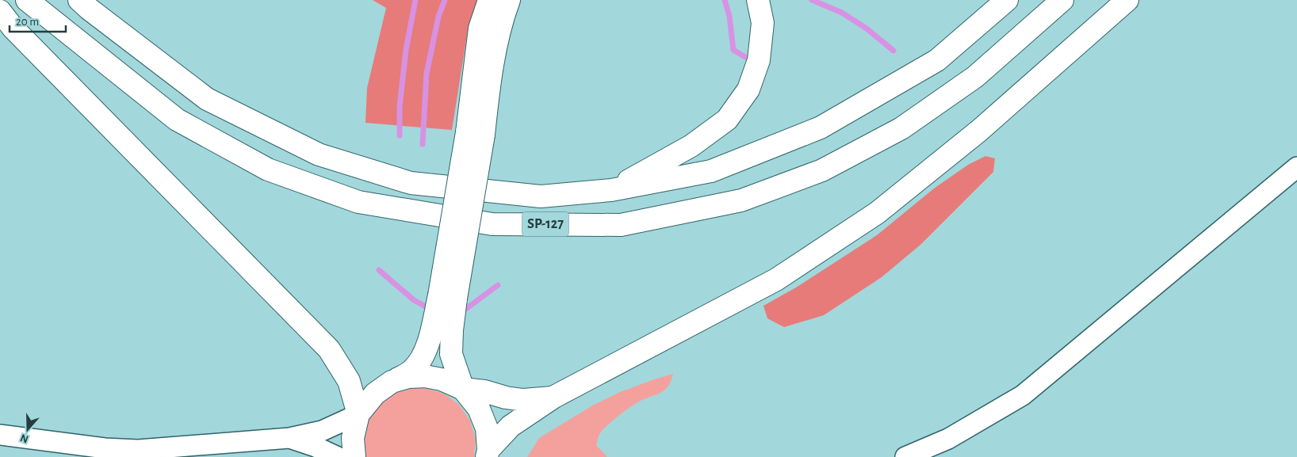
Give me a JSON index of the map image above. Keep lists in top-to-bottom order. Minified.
{"streets":{"main road":["SP-127"]},"scale_bar":"20 m","north":"bottom"}
